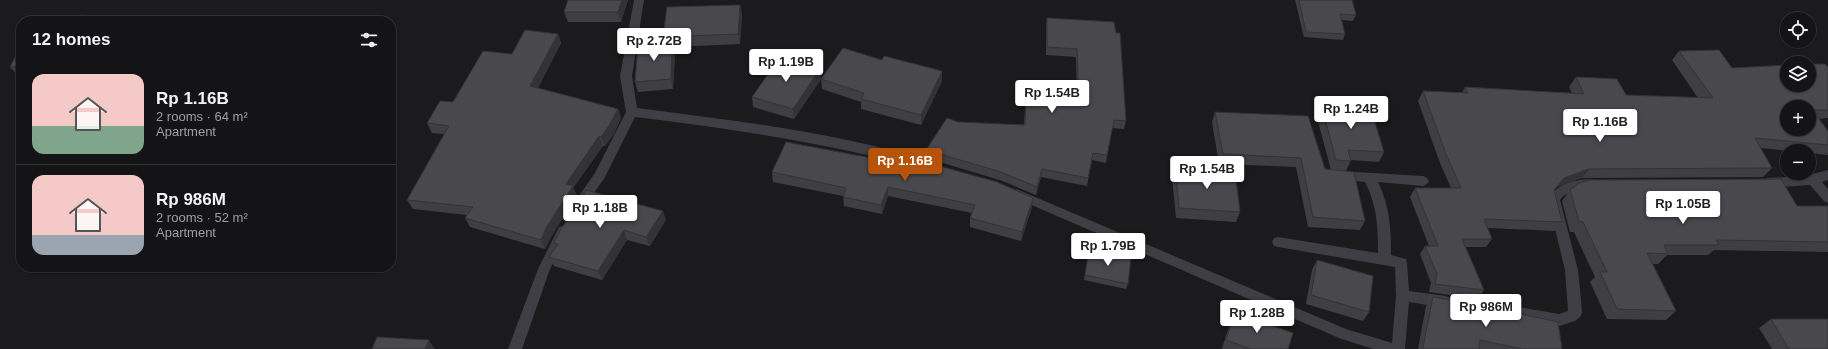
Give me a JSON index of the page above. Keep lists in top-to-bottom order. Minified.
{"page":{"map_buttons":["+","−"],"heading":"12 homes","price":["Rp 2.72B","Rp 1.19B","Rp 1.54B","Rp 1.24B","Rp 1.16B","Rp 1.16B","Rp 1.54B","Rp 1.05B","Rp 1.18B","Rp 1.79B","Rp 986M","Rp 1.28B"],"list":[{"name":"Rp 1.16B","note":"2 rooms · 64 m² · Apartment"},{"name":"Rp 986M","note":"2 rooms · 52 m² · Apartment"}]}}
